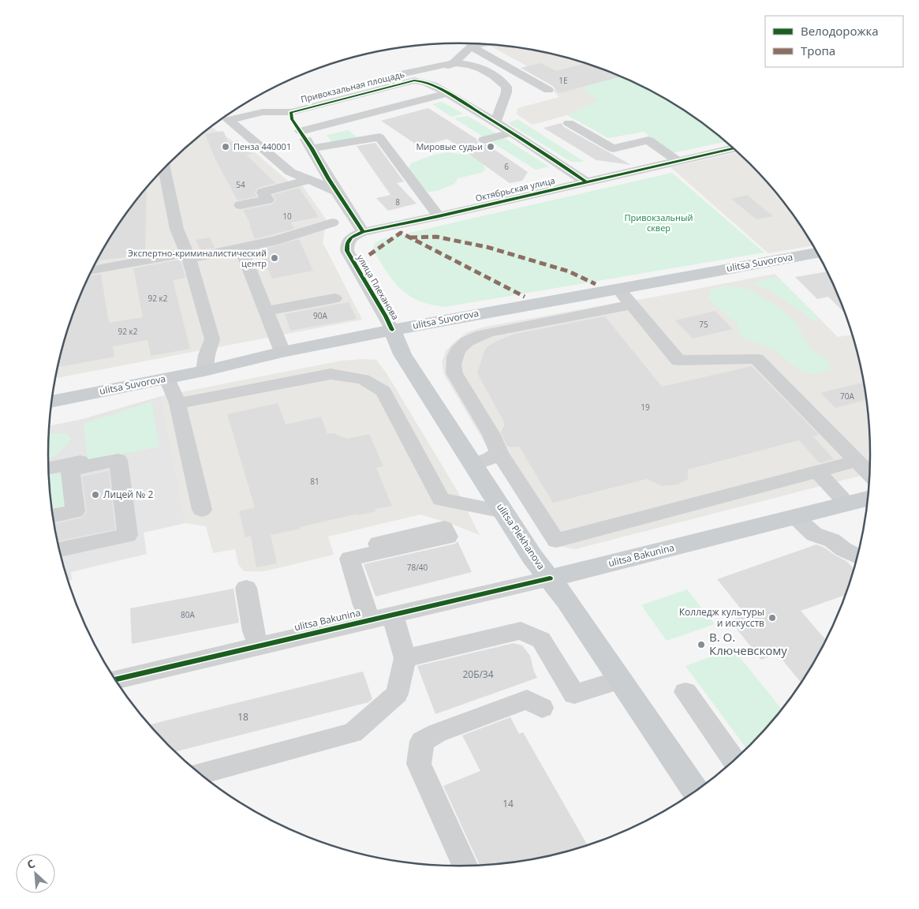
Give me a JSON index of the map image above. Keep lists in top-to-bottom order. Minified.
{"streets":{"main road":["ulitsa Suvorova","ulitsa Plekhanova","ulitsa Bakunina"],"street":["Привокзальная площадь","Октябрьская улица","улица Плеханова"]},"crossings":[["Привокзальная площадь","Октябрьская улица"],["Октябрьская улица","улица Плеханова"],["ulitsa Suvorova","улица Плеханова"],["ulitsa Suvorova","ulitsa Plekhanova"],["улица Плеханова","ulitsa Plekhanova"],["ulitsa Plekhanova","ulitsa Bakunina"]],"parks":["Привокзальный сквер"],"places":["Пенза 440001","Мировые судьи","Экспертно-криминалистический центр","Лицей № 2","Колледж культуры и искусств","В. О. Ключевскому"],"house_numbers":["1Е","6","54","8","10","92 к2","90А","75","92 к2","70А","19","81","78/40","80А","20Б/34","18","14"],"legend":["Велодорожка","Тропа"],"north":"top left"}
